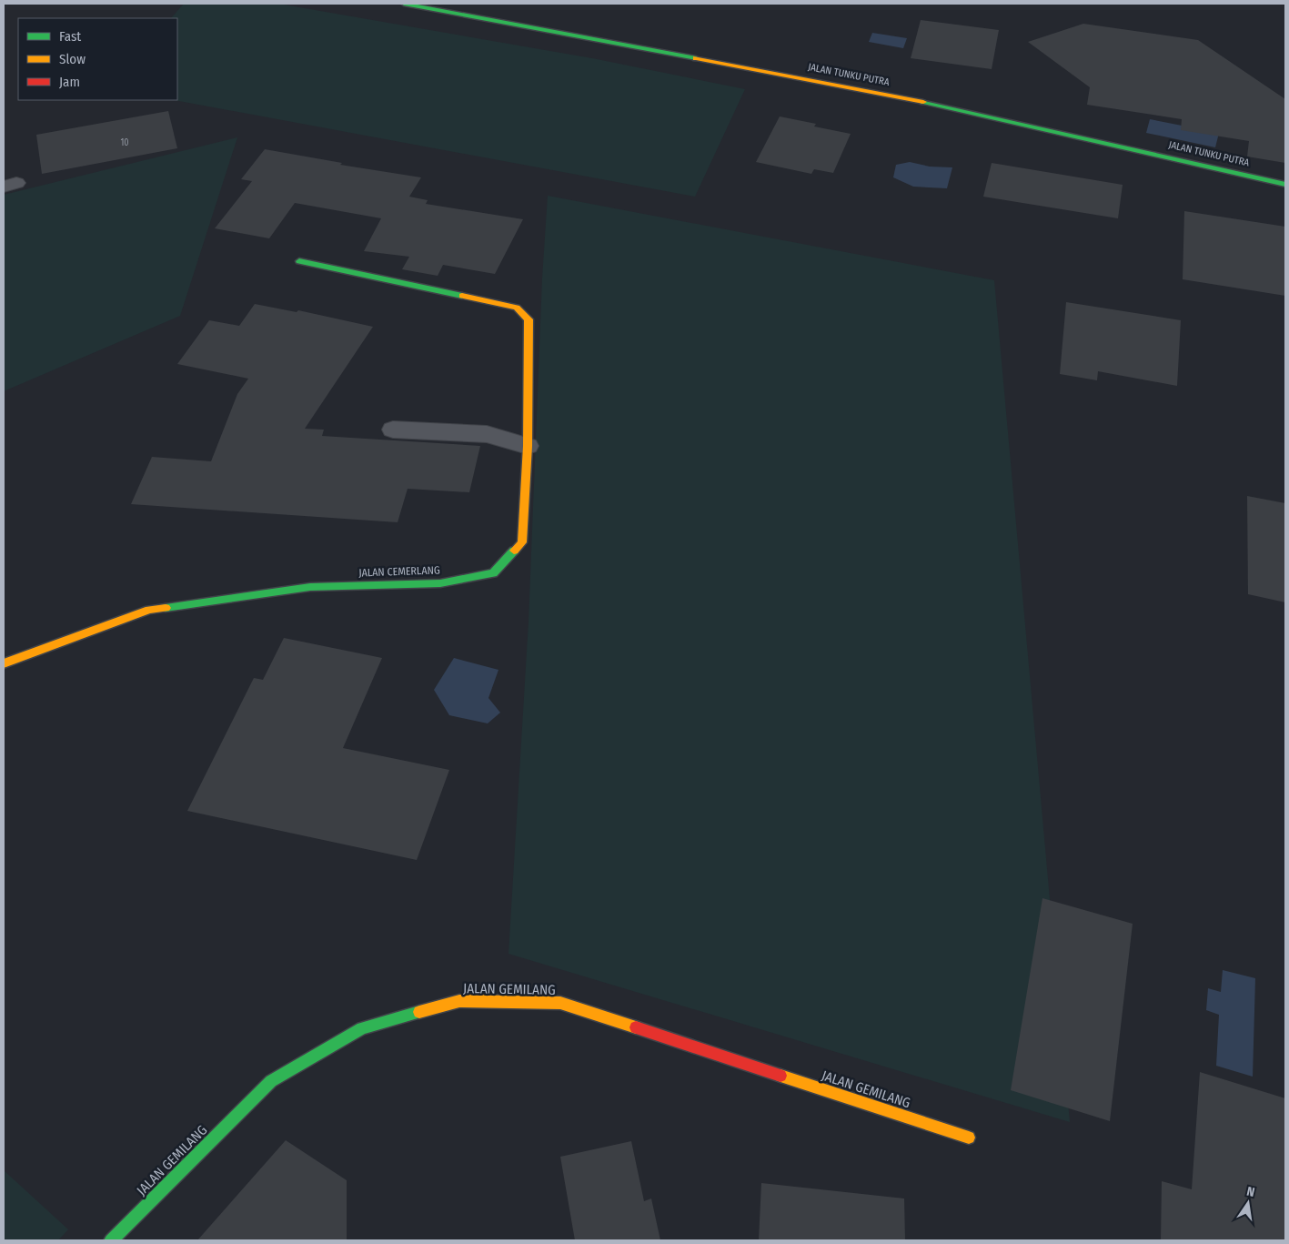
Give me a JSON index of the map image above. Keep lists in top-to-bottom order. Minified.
{"streets":{"street":["JALAN TUNKU PUTRA","JALAN CEMERLANG","JALAN GEMILANG"]},"house_numbers":["10"],"legend":["Fast","Slow","Jam"],"north":"top"}
